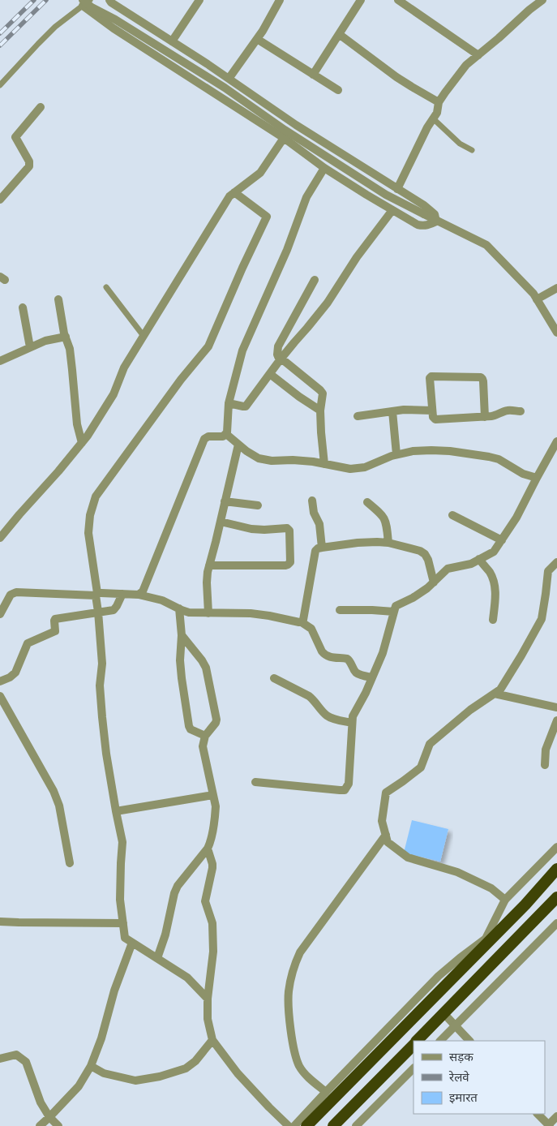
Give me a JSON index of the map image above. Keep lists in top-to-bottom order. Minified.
{"legend":["सड़क","रेलवे","इमारत"]}
